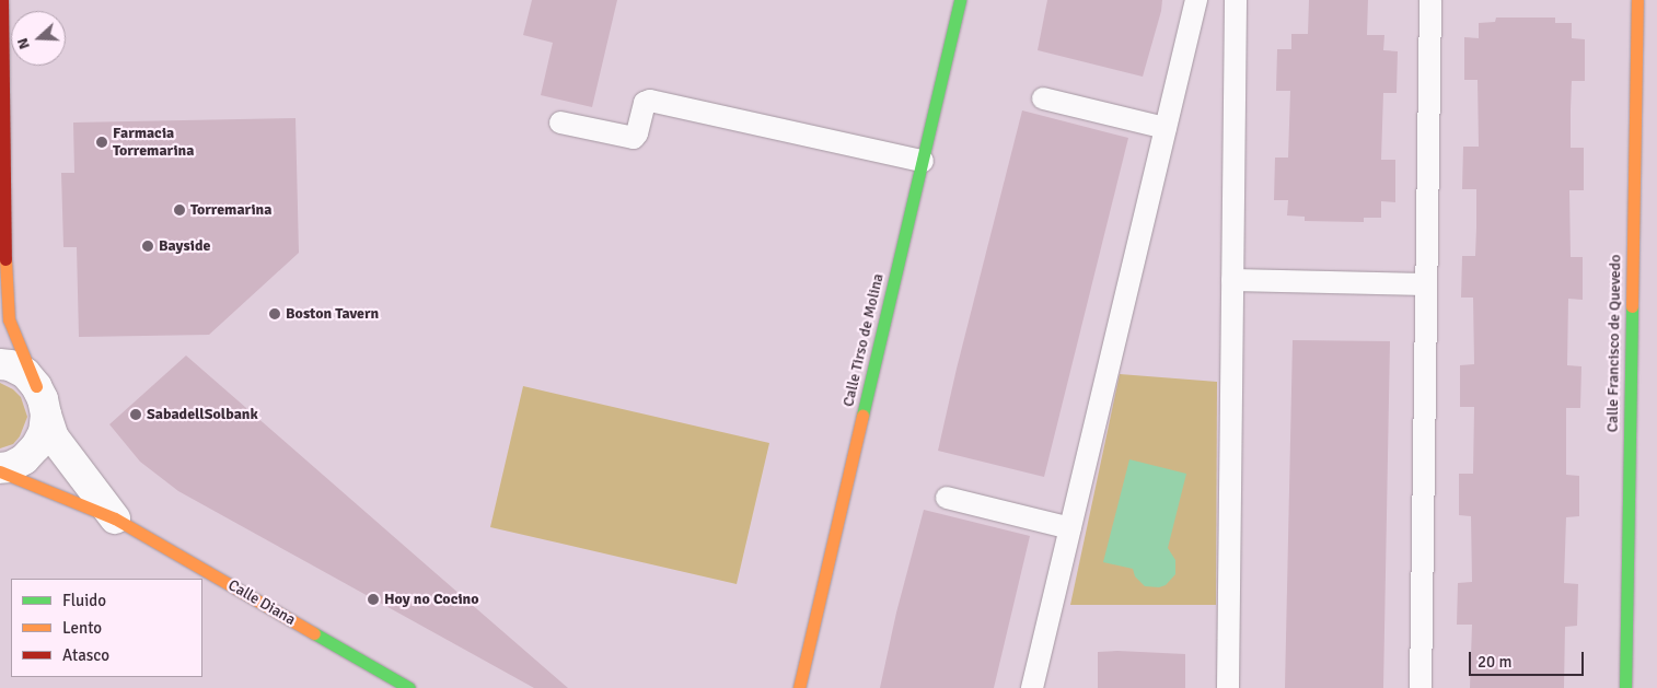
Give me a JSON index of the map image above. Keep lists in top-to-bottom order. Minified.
{"streets":{"street":["Calle Tirso de Molina","Calle Francisco de Quevedo","Calle Diana"]},"places":["Farmacia Torremarina","Torremarina","Bayside","Boston Tavern","SabadellSolbank","Hoy no Cocino"],"legend":["Fluido","Lento","Atasco"],"scale_bar":"20 m","north":"left"}
